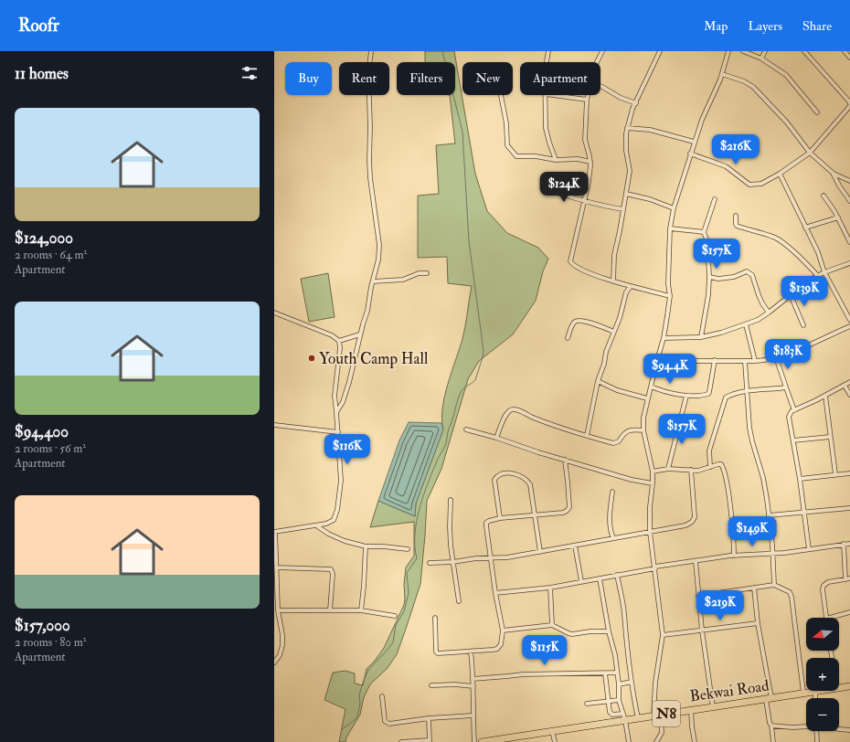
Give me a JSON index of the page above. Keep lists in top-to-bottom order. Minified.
{"streets":{"highway":["Bekwai Road","N8"]},"places":["Youth Camp Hall"],"north":"left","page":{"header":"Roofr","nav":["Map","Layers","Share"],"heading":"11 homes","chip":["Buy","Rent","Filters","New","Apartment"],"list":[{"name":"$124,000","note":"2 rooms · 64 m² · Apartment"},{"name":"$94,400","note":"2 rooms · 56 m² · Apartment"},{"name":"$157,000","note":"2 rooms · 80 m² · Apartment"}],"price":["$216K","$124K","$157K","$139K","$183K","$94.4K","$157K","$116K","$149K","$219K","$115K"],"map_buttons":["+","−"]}}
